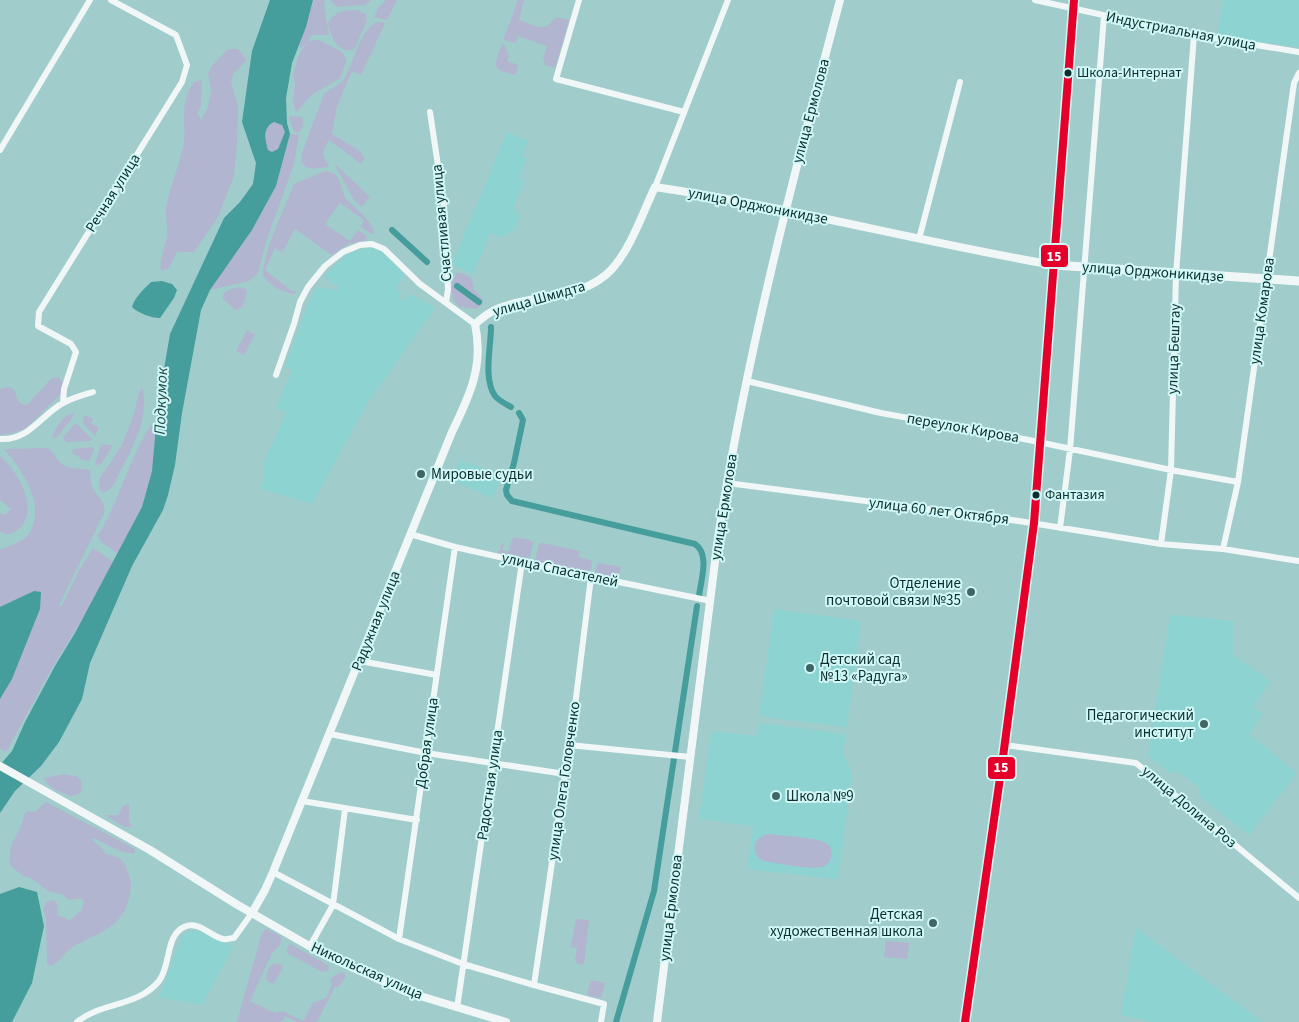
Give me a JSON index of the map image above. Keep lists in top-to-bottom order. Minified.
{"streets":{"main road":["улица Орджоникидзе"],"street":["Индустриальная улица","улица Ермолова","Речная улица","Счастливая улица","улица Шмидта","улица Комарова","улица Бештау","переулок Кирова","улица 60 лет Октября","улица Спасателей","Радужная улица","Добрая улица","улица Олега Головченко","Радостная улица","улица Долина Роз","Никольская улица"]},"crossings":[["Индустриальная улица","улица Бештау"],["улица Ермолова","улица Орджоникидзе"],["улица Ермолова","переулок Кирова"],["улица Ермолова","улица 60 лет Октября"],["улица Ермолова","улица Спасателей"],["улица Орджоникидзе","улица Шмидта"],["улица Орджоникидзе","улица Комарова"],["улица Орджоникидзе","улица Бештау"],["Счастливая улица","улица Шмидта"],["улица Шмидта","Радужная улица"],["улица Комарова","переулок Кирова"],["улица Комарова","улица 60 лет Октября"],["улица Бештау","переулок Кирова"],["улица Бештау","улица 60 лет Октября"],["улица Спасателей","Радужная улица"],["улица Спасателей","Добрая улица"],["улица Спасателей","улица Олега Головченко"],["улица Спасателей","Радостная улица"],["Радужная улица","Никольская улица"],["Радостная улица","Никольская улица"]],"water":["Подкумок"],"places":["Школа-Интернат","Мировые судьи","Фантазия","Отделение почтовой связи №35","Детский сад №13 «Радуга»","Педагогический институт","Школа №9","Детская художественная школа"],"lines":["transit line 15"]}
